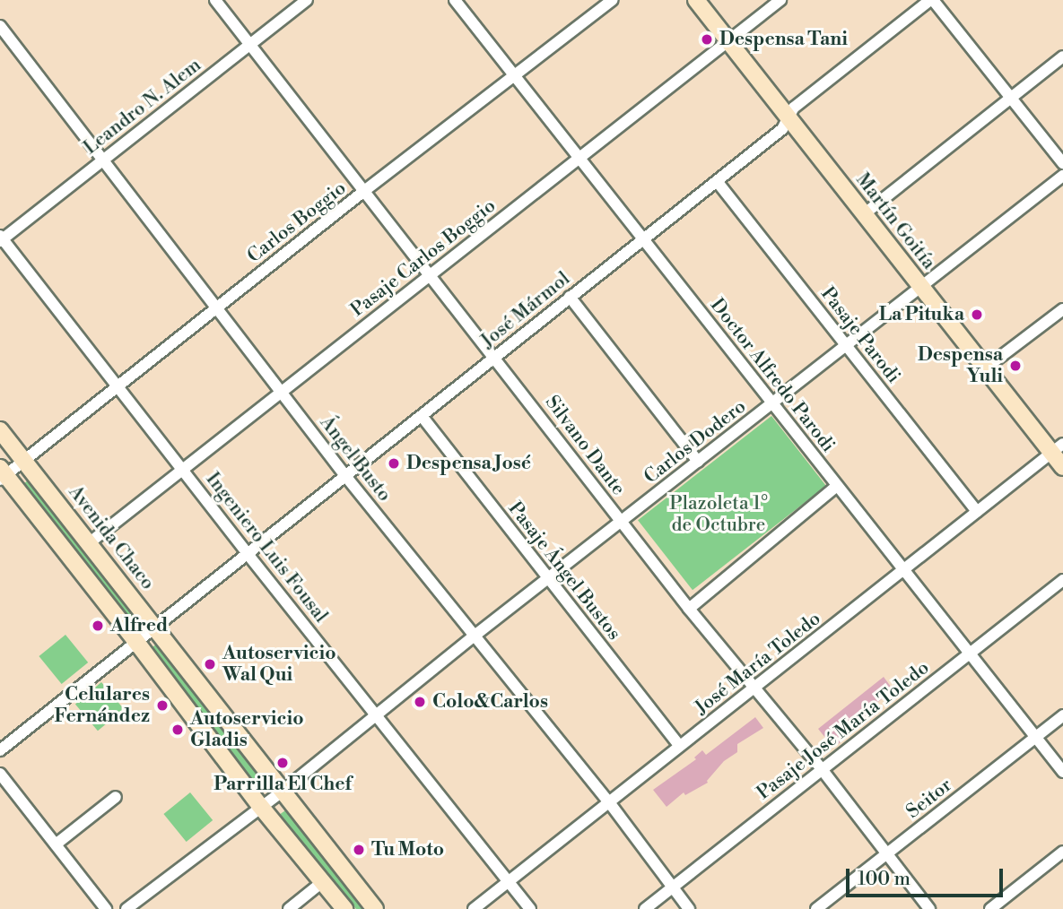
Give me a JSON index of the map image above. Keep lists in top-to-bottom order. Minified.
{"streets":{"main road":["Martín Goitía","Avenida Chaco"],"street":["Leandro N. Alem","Carlos Boggio","Pasaje Carlos Boggio","José Mármol","Pasaje Parodi","Doctor Alfredo Parodi","Carlos Dodero","Silvano Dante","Ángel Busto","Ingeniero Luis Fousal","Pasaje Ángel Bustos","José María Toledo","Pasaje José María Toledo","Seitor"]},"crossings":[["Leandro N. Alem","Silvano Dante"],["Leandro N. Alem","Ángel Busto"],["Leandro N. Alem","Ingeniero Luis Fousal"],["Martín Goitía","Pasaje Carlos Boggio"],["Martín Goitía","José Mármol"],["Martín Goitía","Carlos Dodero"],["Martín Goitía","José María Toledo"],["Carlos Boggio","Doctor Alfredo Parodi"],["Carlos Boggio","Silvano Dante"],["Carlos Boggio","Ángel Busto"],["Carlos Boggio","Avenida Chaco"],["Carlos Boggio","Ingeniero Luis Fousal"],["Pasaje Carlos Boggio","Doctor Alfredo Parodi"],["Pasaje Carlos Boggio","Silvano Dante"],["Pasaje Carlos Boggio","Ángel Busto"],["Pasaje Carlos Boggio","Avenida Chaco"],["Pasaje Carlos Boggio","Ingeniero Luis Fousal"],["José Mármol","Pasaje Parodi"],["José Mármol","Doctor Alfredo Parodi"],["José Mármol","Silvano Dante"],["José Mármol","Ángel Busto"],["José Mármol","Avenida Chaco"],["José Mármol","Ingeniero Luis Fousal"],["José Mármol","Pasaje Ángel Bustos"],["Pasaje Parodi","Carlos Dodero"],["Pasaje Parodi","José María Toledo"],["Doctor Alfredo Parodi","Carlos Dodero"],["Doctor Alfredo Parodi","José María Toledo"],["Doctor Alfredo Parodi","Pasaje José María Toledo"],["Doctor Alfredo Parodi","Seitor"],["Carlos Dodero","Silvano Dante"],["Carlos Dodero","Ángel Busto"],["Carlos Dodero","Avenida Chaco"],["Carlos Dodero","Ingeniero Luis Fousal"],["Carlos Dodero","Pasaje Ángel Bustos"],["Silvano Dante","José María Toledo"],["Silvano Dante","Pasaje José María Toledo"],["Silvano Dante","Seitor"],["Ángel Busto","José María Toledo"],["Ángel Busto","Pasaje José María Toledo"],["Ingeniero Luis Fousal","José María Toledo"],["Pasaje Ángel Bustos","José María Toledo"]],"parks":["Plazoleta 1° de Octubre"],"places":["Despensa Tani","La Pituka","Despensa Yuli","Despensa José","Alfred","Autoservicio Wal Qui","Colo&Carlos","Celulares Fernández","Autoservicio Gladis","Parrilla El Chef","Tu Moto"],"scale_bar":"100 m"}
